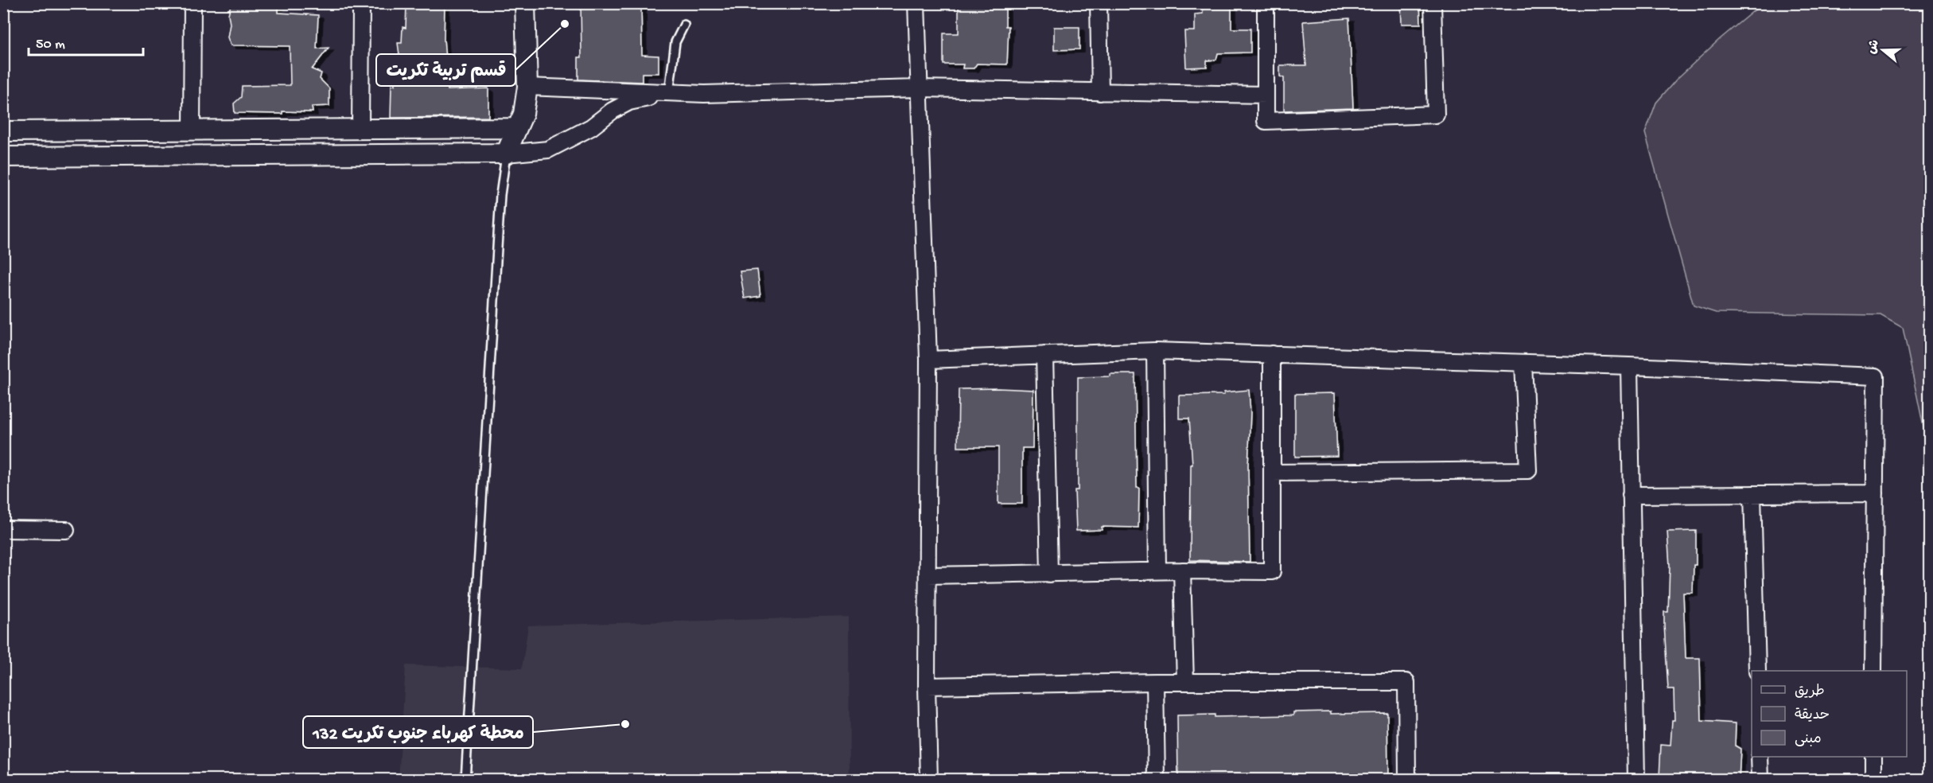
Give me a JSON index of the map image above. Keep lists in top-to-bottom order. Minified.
{"places":["قسم تربية تكريت","محطة كهرباء جنوب تكريت 132"],"legend":["طريق","حديقة","مبنى"],"scale_bar":"50 m","north":"left"}
